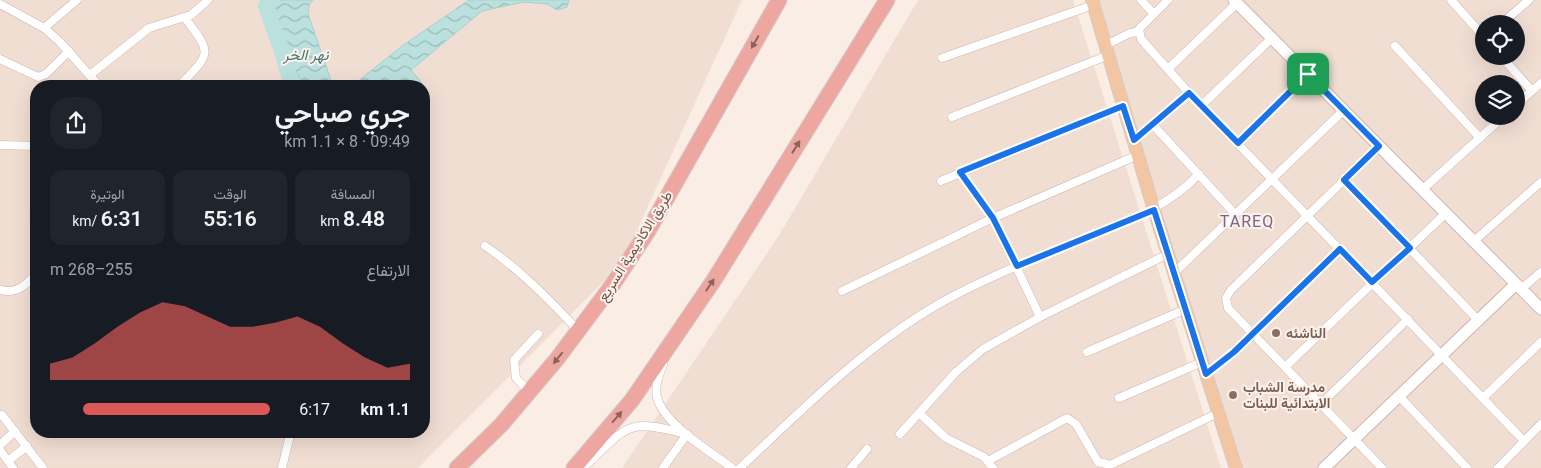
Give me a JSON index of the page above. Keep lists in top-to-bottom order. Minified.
{"streets":{"highway":["طريق الاكاديمية السريع"]},"districts":["TAREQ"],"water":["نهر الخر"],"places":["الناشئه","مدرسة الشباب الابتدائية للبنات"],"page":{"heading":["جري صباحي","09:49 · 8 × 1.1 km"],"stats":[["المسافة","8.48 km"],["الوقت","55:16"],["الوتيرة","6:31 /km"]],"chart":["الارتفاع","255–268 m"],"list":[{"name":"1.1 km","note":"6:17"}]}}
